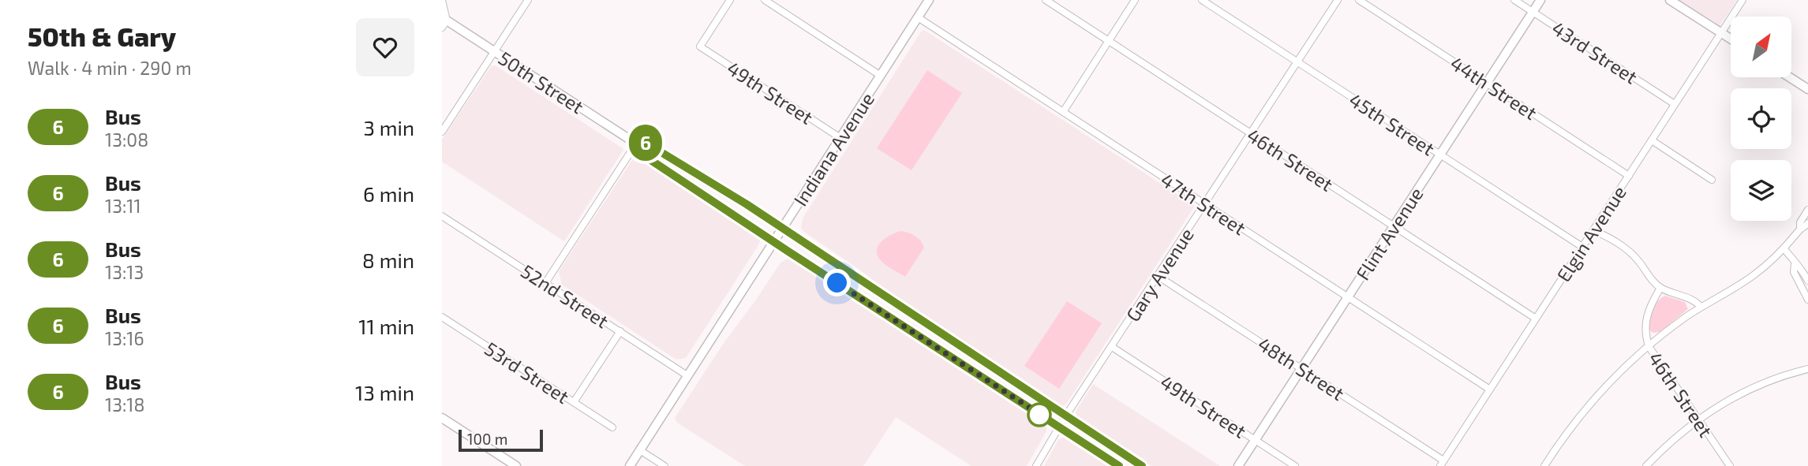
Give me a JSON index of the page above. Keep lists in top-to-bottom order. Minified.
{"streets":{"main road":["50th Street","Indiana Avenue","Flint Avenue"],"street":["43rd Street","44th Street","49th Street","45th Street","46th Street","47th Street","Elgin Avenue","Gary Avenue","52nd Street","48th Street","53rd Street"]},"crossings":[["43rd Street","Flint Avenue"],["43rd Street","Elgin Avenue"],["50th Street","Indiana Avenue"],["50th Street","Gary Avenue"],["44th Street","Flint Avenue"],["44th Street","Elgin Avenue"],["49th Street","Indiana Avenue"],["49th Street","Flint Avenue"],["49th Street","Gary Avenue"],["45th Street","Flint Avenue"],["45th Street","Elgin Avenue"],["45th Street","Gary Avenue"],["Indiana Avenue","47th Street"],["Indiana Avenue","52nd Street"],["46th Street","Flint Avenue"],["46th Street","Elgin Avenue"],["46th Street","Gary Avenue"],["47th Street","Flint Avenue"],["47th Street","Elgin Avenue"],["47th Street","Gary Avenue"],["Flint Avenue","48th Street"],["Elgin Avenue","48th Street"],["Gary Avenue","48th Street"]],"lines":["bus line 6"],"scale_bar":"100 m","north":"top right","page":{"heading":["50th & Gary","Walk · 4 min · 290 m"],"on_map":"6","list":[{"mark":"6","name":"Bus","note":"13:08","value":"3 min"},{"mark":"6","name":"Bus","note":"13:11","value":"6 min"},{"mark":"6","name":"Bus","note":"13:13","value":"8 min"},{"mark":"6","name":"Bus","note":"13:16","value":"11 min"},{"mark":"6","name":"Bus","note":"13:18","value":"13 min"}],"scale":"100 m"}}
